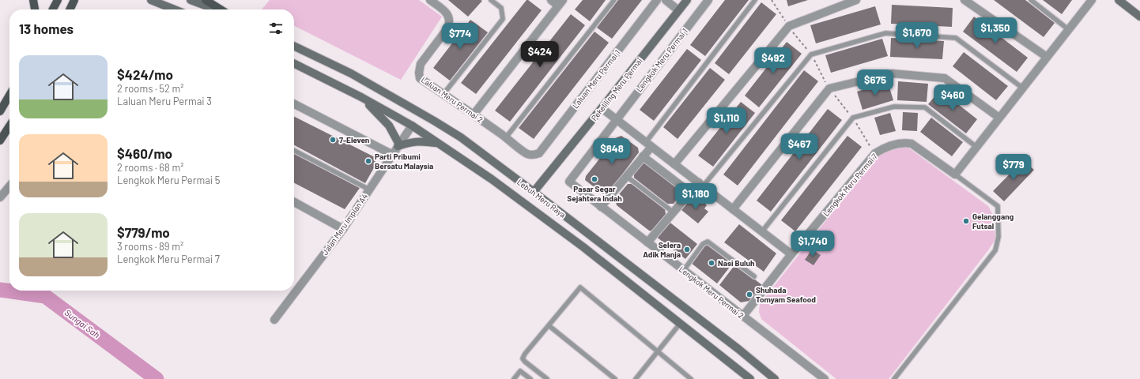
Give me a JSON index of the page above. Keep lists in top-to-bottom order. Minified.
{"streets":{"main road":["Pekeliling Meru Permai","Lebuh Meru Raya"],"street":["Lengkok Meru Permai 1","Laluan Meru Permai 1","Laluan Meru Permai 2","Lengkok Meru Permai 7","Jalan Meru Impian A4","Lengkok Meru Permai 2"]},"crossings":[["Lengkok Meru Permai 1","Lengkok Meru Permai 2"],["Laluan Meru Permai 1","Laluan Meru Permai 2"],["Pekeliling Meru Permai","Lebuh Meru Raya"],["Lengkok Meru Permai 7","Lengkok Meru Permai 2"],["Lebuh Meru Raya","Jalan Meru Impian A4"]],"water":["Sungai Sah"],"places":["7-Eleven","Parti Pribumi Bersatu Malaysia","Pasar Segar Sejahtera Indah","Gelanggang Futsal","Selera Adik Manja","Nasi Buluh","Shuhada Tomyam Seafood"],"page":{"heading":"13 homes","price":["$1,350","$1,670","$774","$424","$492","$675","$460","$1,110","$467","$848","$779","$1,180","$1,740"],"list":[{"name":"$424/mo","note":"2 rooms · 52 m² · Laluan Meru Permai 3"},{"name":"$460/mo","note":"2 rooms · 68 m² · Lengkok Meru Permai 5"},{"name":"$779/mo","note":"3 rooms · 89 m² · Lengkok Meru Permai 7"}]}}
